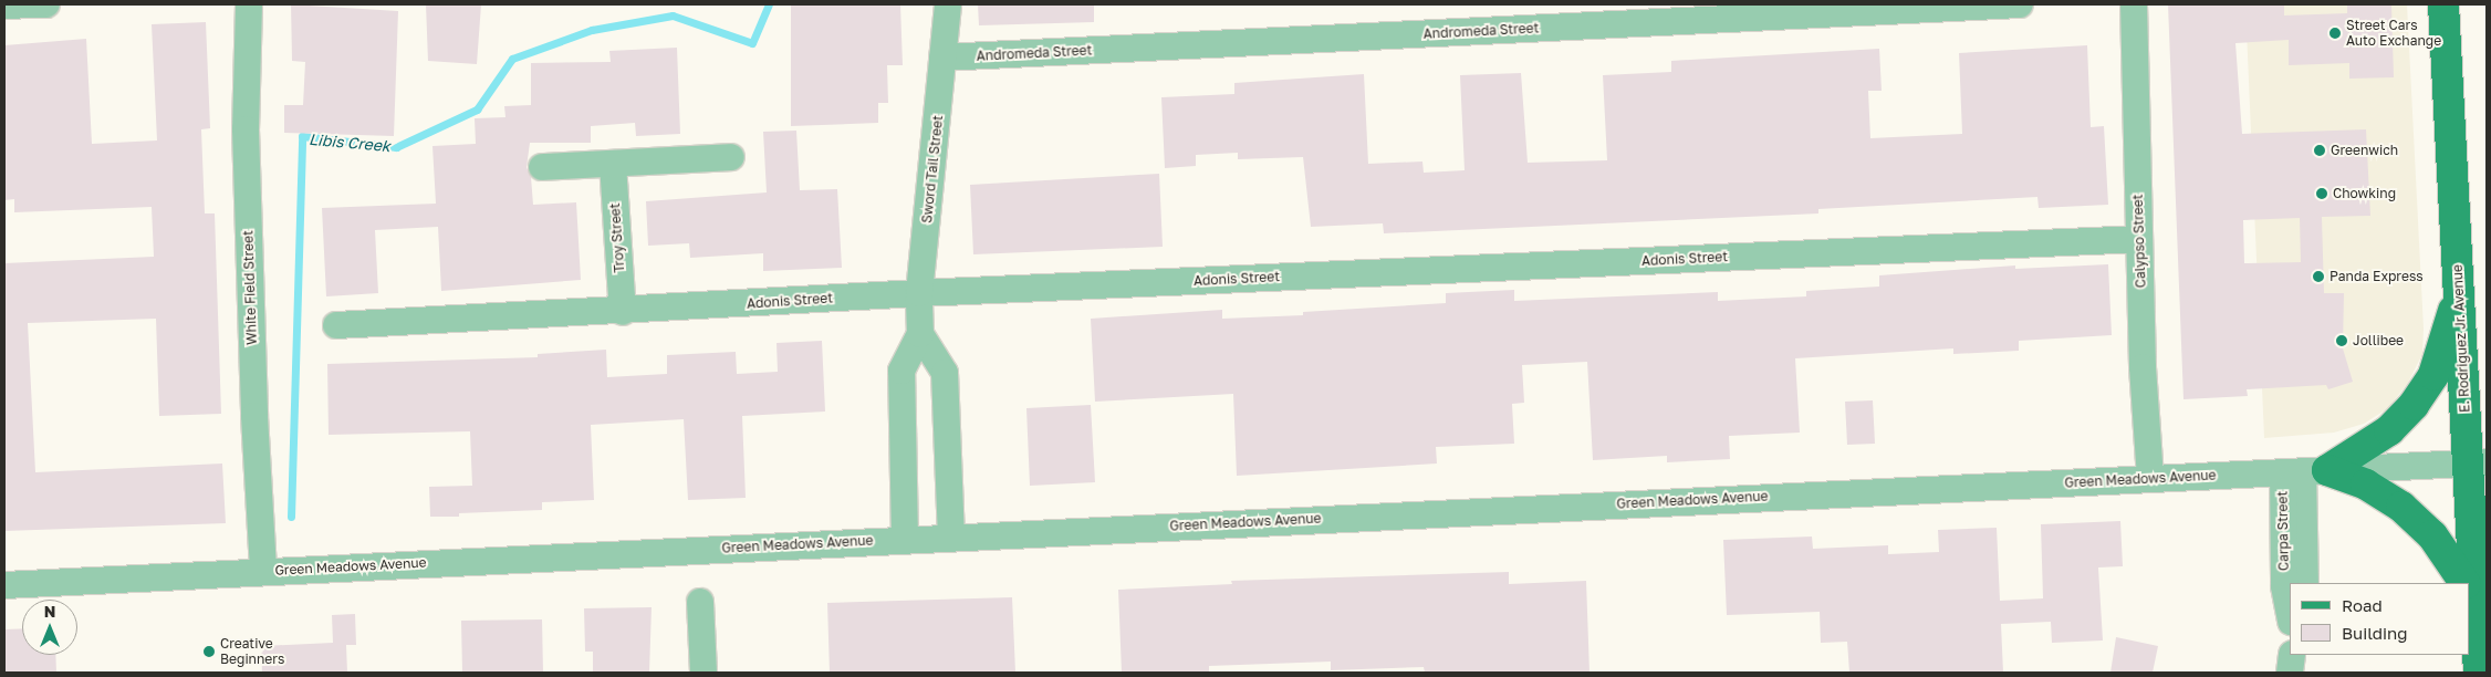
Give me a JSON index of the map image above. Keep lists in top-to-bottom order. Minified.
{"streets":{"main road":["E. Rodriguez Jr. Avenue"],"street":["Andromeda Street","Sword Tail Street","Troy Street","Calypso Street","Adonis Street","White Field Street","Green Meadows Avenue","Carpa Street"]},"crossings":[["Andromeda Street","Sword Tail Street"],["Sword Tail Street","Adonis Street"],["Sword Tail Street","Green Meadows Avenue"],["Troy Street","Adonis Street"],["Calypso Street","Adonis Street"],["Calypso Street","Green Meadows Avenue"],["White Field Street","Green Meadows Avenue"],["E. Rodriguez Jr. Avenue","Green Meadows Avenue"],["Green Meadows Avenue","Carpa Street"]],"water":["Libis Creek"],"places":["Street Cars Auto Exchange","Greenwich","Chowking","Panda Express","Jollibee","Creative Beginners"],"legend":["Road","Building"],"north":"top"}
